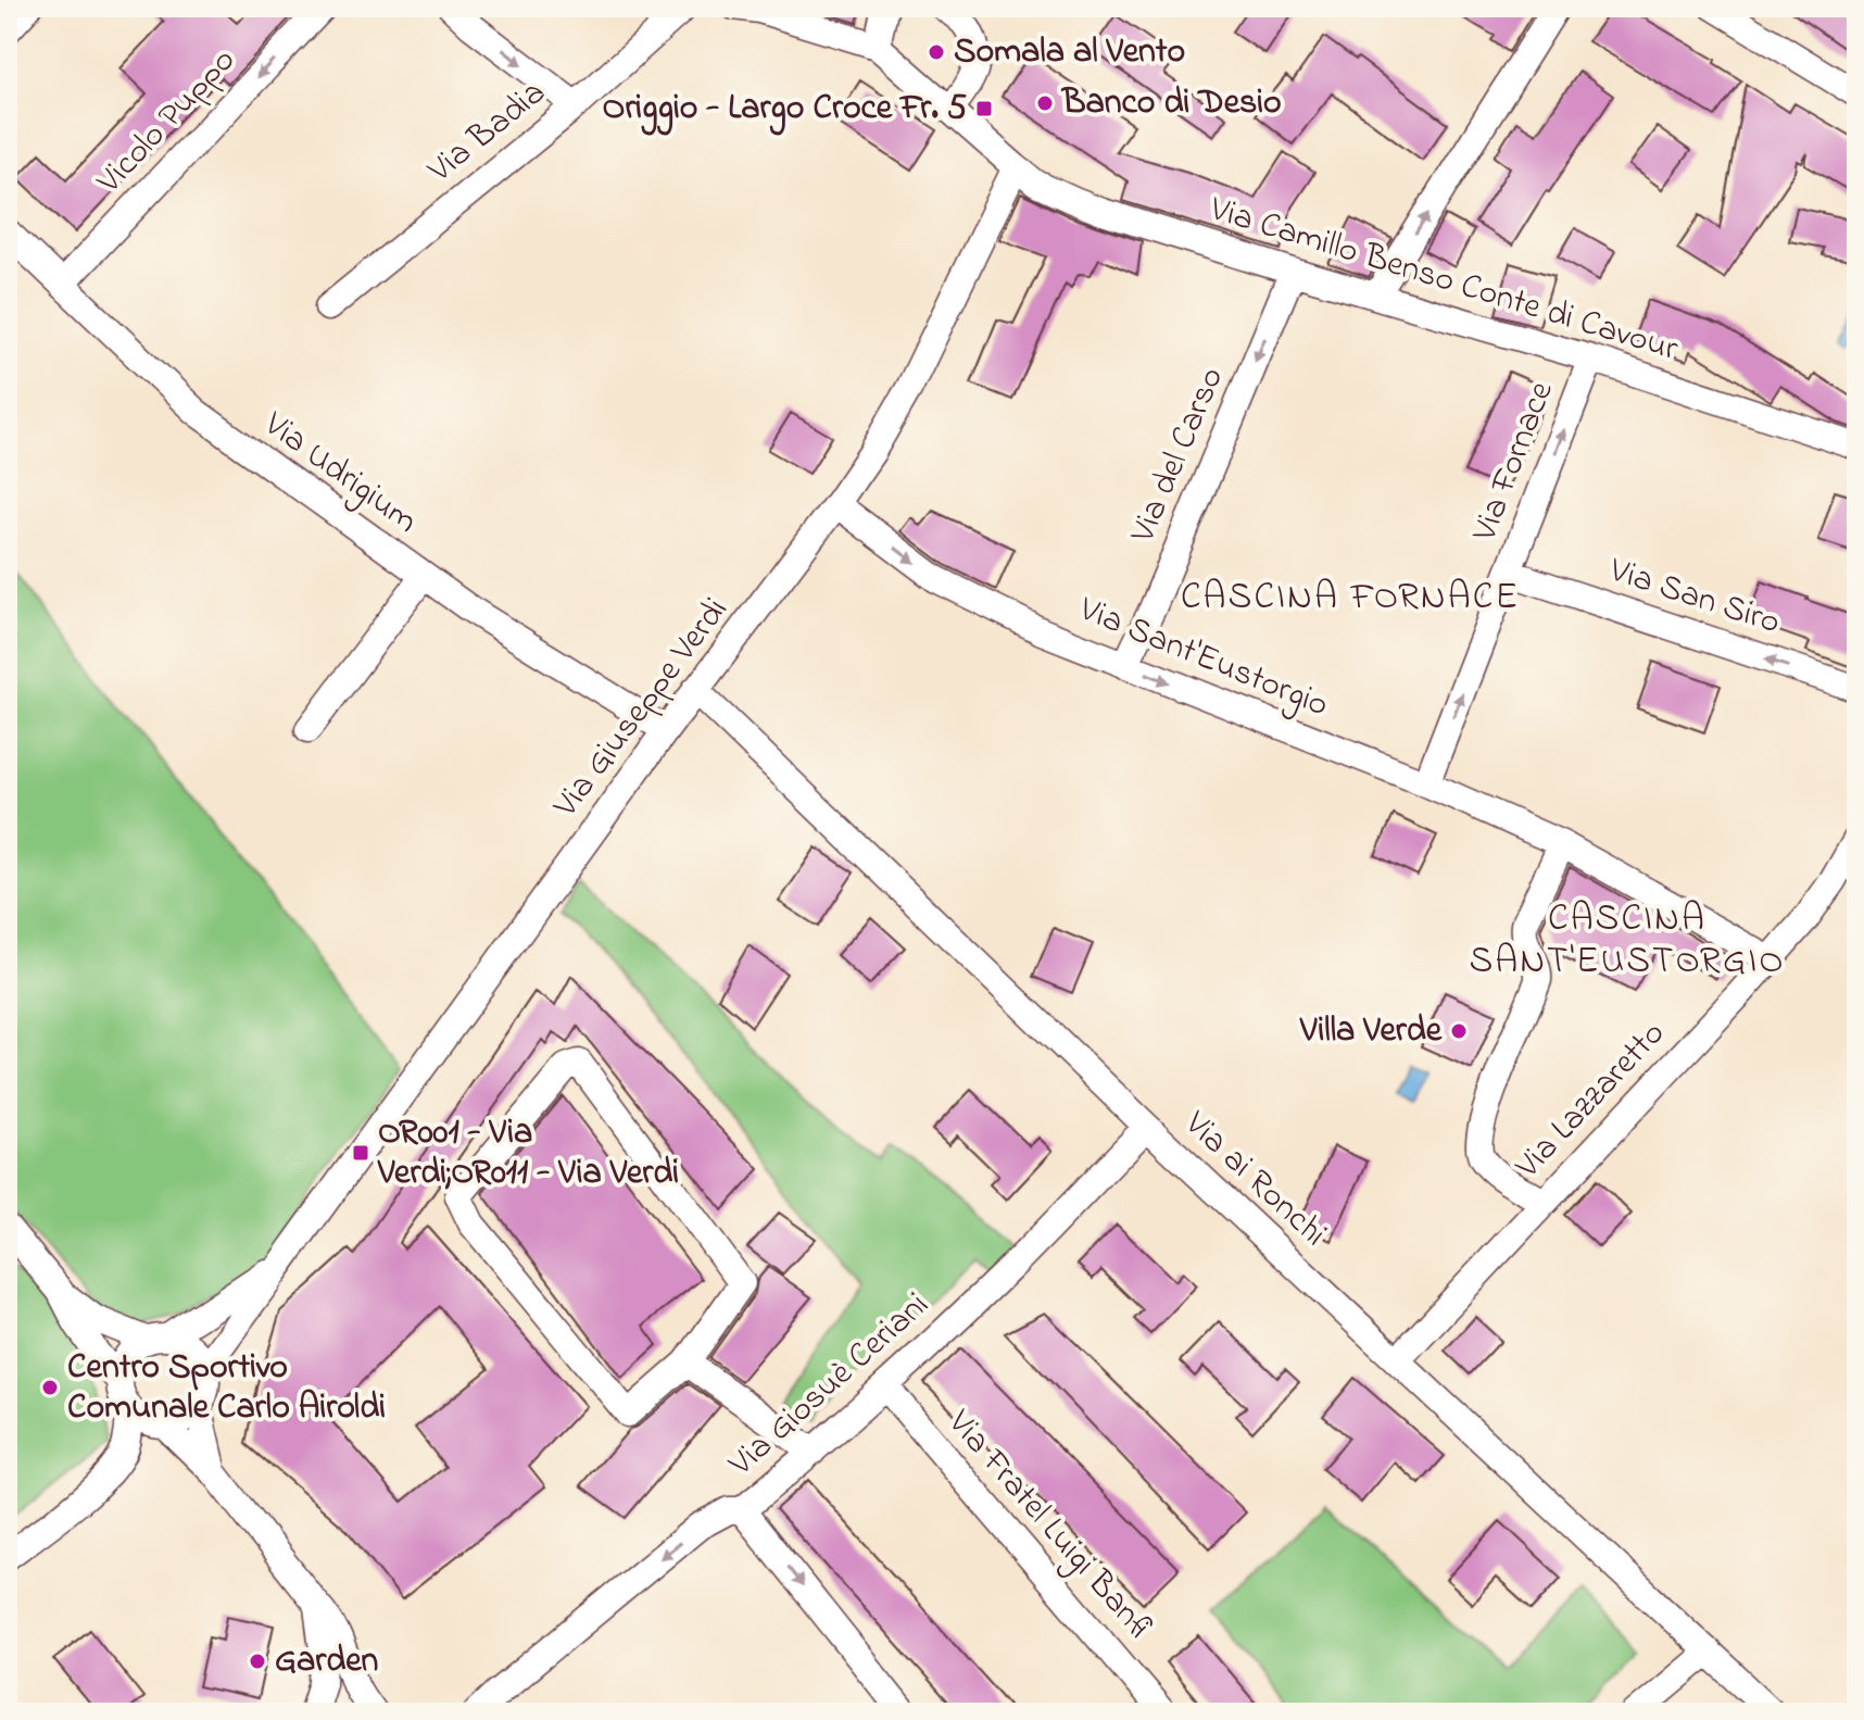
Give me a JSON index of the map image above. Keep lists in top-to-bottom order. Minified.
{"streets":{"street":["Vicolo Puppo","Via Badia","Via Camillo Benso Conte di Cavour","Via del Carso","Via Fornace","Via Udrigium","Via San Siro","Via Sant'Eustorgio","Via Giuseppe Verdi","Via Lazzaretto","Via ai Ronchi","Via Giosuè Ceriani","Via Fratel Luigi Banfi"]},"crossings":[["Vicolo Puppo","Via Udrigium"],["Via Camillo Benso Conte di Cavour","Via del Carso"],["Via Camillo Benso Conte di Cavour","Via Fornace"],["Via Camillo Benso Conte di Cavour","Via Giuseppe Verdi"],["Via del Carso","Via Sant'Eustorgio"],["Via Fornace","Via San Siro"],["Via Fornace","Via Sant'Eustorgio"],["Via Udrigium","Via Giuseppe Verdi"],["Via Sant'Eustorgio","Via Giuseppe Verdi"],["Via Sant'Eustorgio","Via Lazzaretto"],["Via Giuseppe Verdi","Via ai Ronchi"],["Via Lazzaretto","Via ai Ronchi"],["Via ai Ronchi","Via Giosuè Ceriani"],["Via Giosuè Ceriani","Via Fratel Luigi Banfi"]],"one_way":["Vicolo Puppo","Via del Carso","Via Fornace","Via San Siro","Via Sant'Eustorgio"],"districts":["CASCINA FORNACE","CASCINA SANT'EUSTORGIO"],"places":{"other":["Somala al Vento","Banco di Desio","Villa Verde","Centro Sportivo Comunale Carlo Airoldi","Garden"],"transit":["Origgio - Largo Croce Fr. 5","OR001 - Via Verdi;OR011 - Via Verdi"]}}
